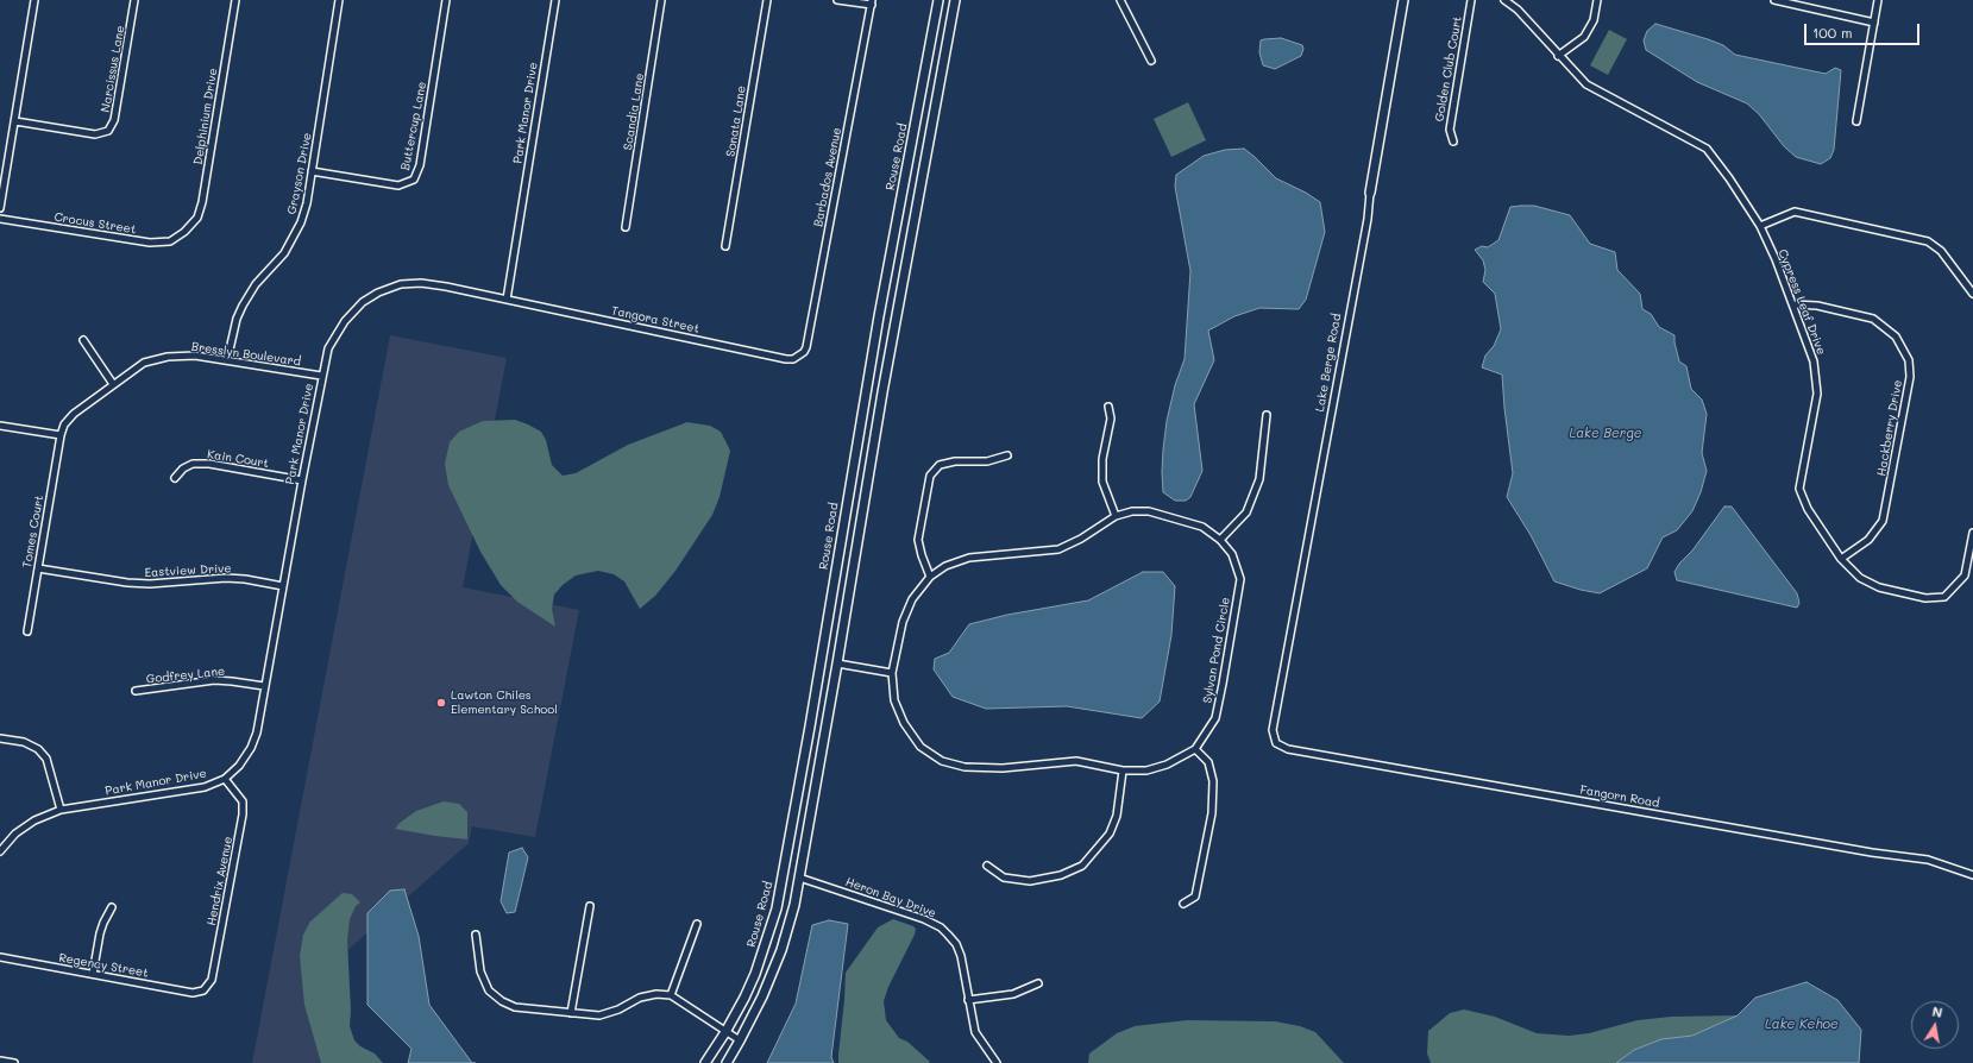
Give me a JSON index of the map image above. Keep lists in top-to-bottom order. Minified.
{"streets":{"street":["Narcissus Lane","Golden Club Court","Scandia Lane","Park Manor Drive","Delphinium Drive","Sonata Lane","Buttercup Lane","Rouse Road","Grayson Drive","Barbados Avenue","Crocus Street","Cypress Leaf Drive","Tangora Street","Bresslyn Boulevard","Lake Berge Road","Hackberry Drive","Kain Court","Tomes Court","Eastview Drive","Sylvan Pond Circle","Godfrey Lane","Fangorn Road","Hendrix Avenue","Heron Bay Drive","Regency Street"]},"crossings":[["Park Manor Drive","Tangora Street"],["Park Manor Drive","Bresslyn Boulevard"],["Park Manor Drive","Kain Court"],["Park Manor Drive","Eastview Drive"],["Park Manor Drive","Godfrey Lane"],["Park Manor Drive","Hendrix Avenue"],["Delphinium Drive","Crocus Street"],["Buttercup Lane","Grayson Drive"],["Grayson Drive","Bresslyn Boulevard"],["Barbados Avenue","Tangora Street"],["Cypress Leaf Drive","Hackberry Drive"],["Bresslyn Boulevard","Tomes Court"],["Lake Berge Road","Fangorn Road"],["Tomes Court","Eastview Drive"],["Hendrix Avenue","Regency Street"]],"water":["Lake Berge","Lake Kehoe"],"places":["Lawton Chiles Elementary School"],"scale_bar":"100 m","north":"top"}
